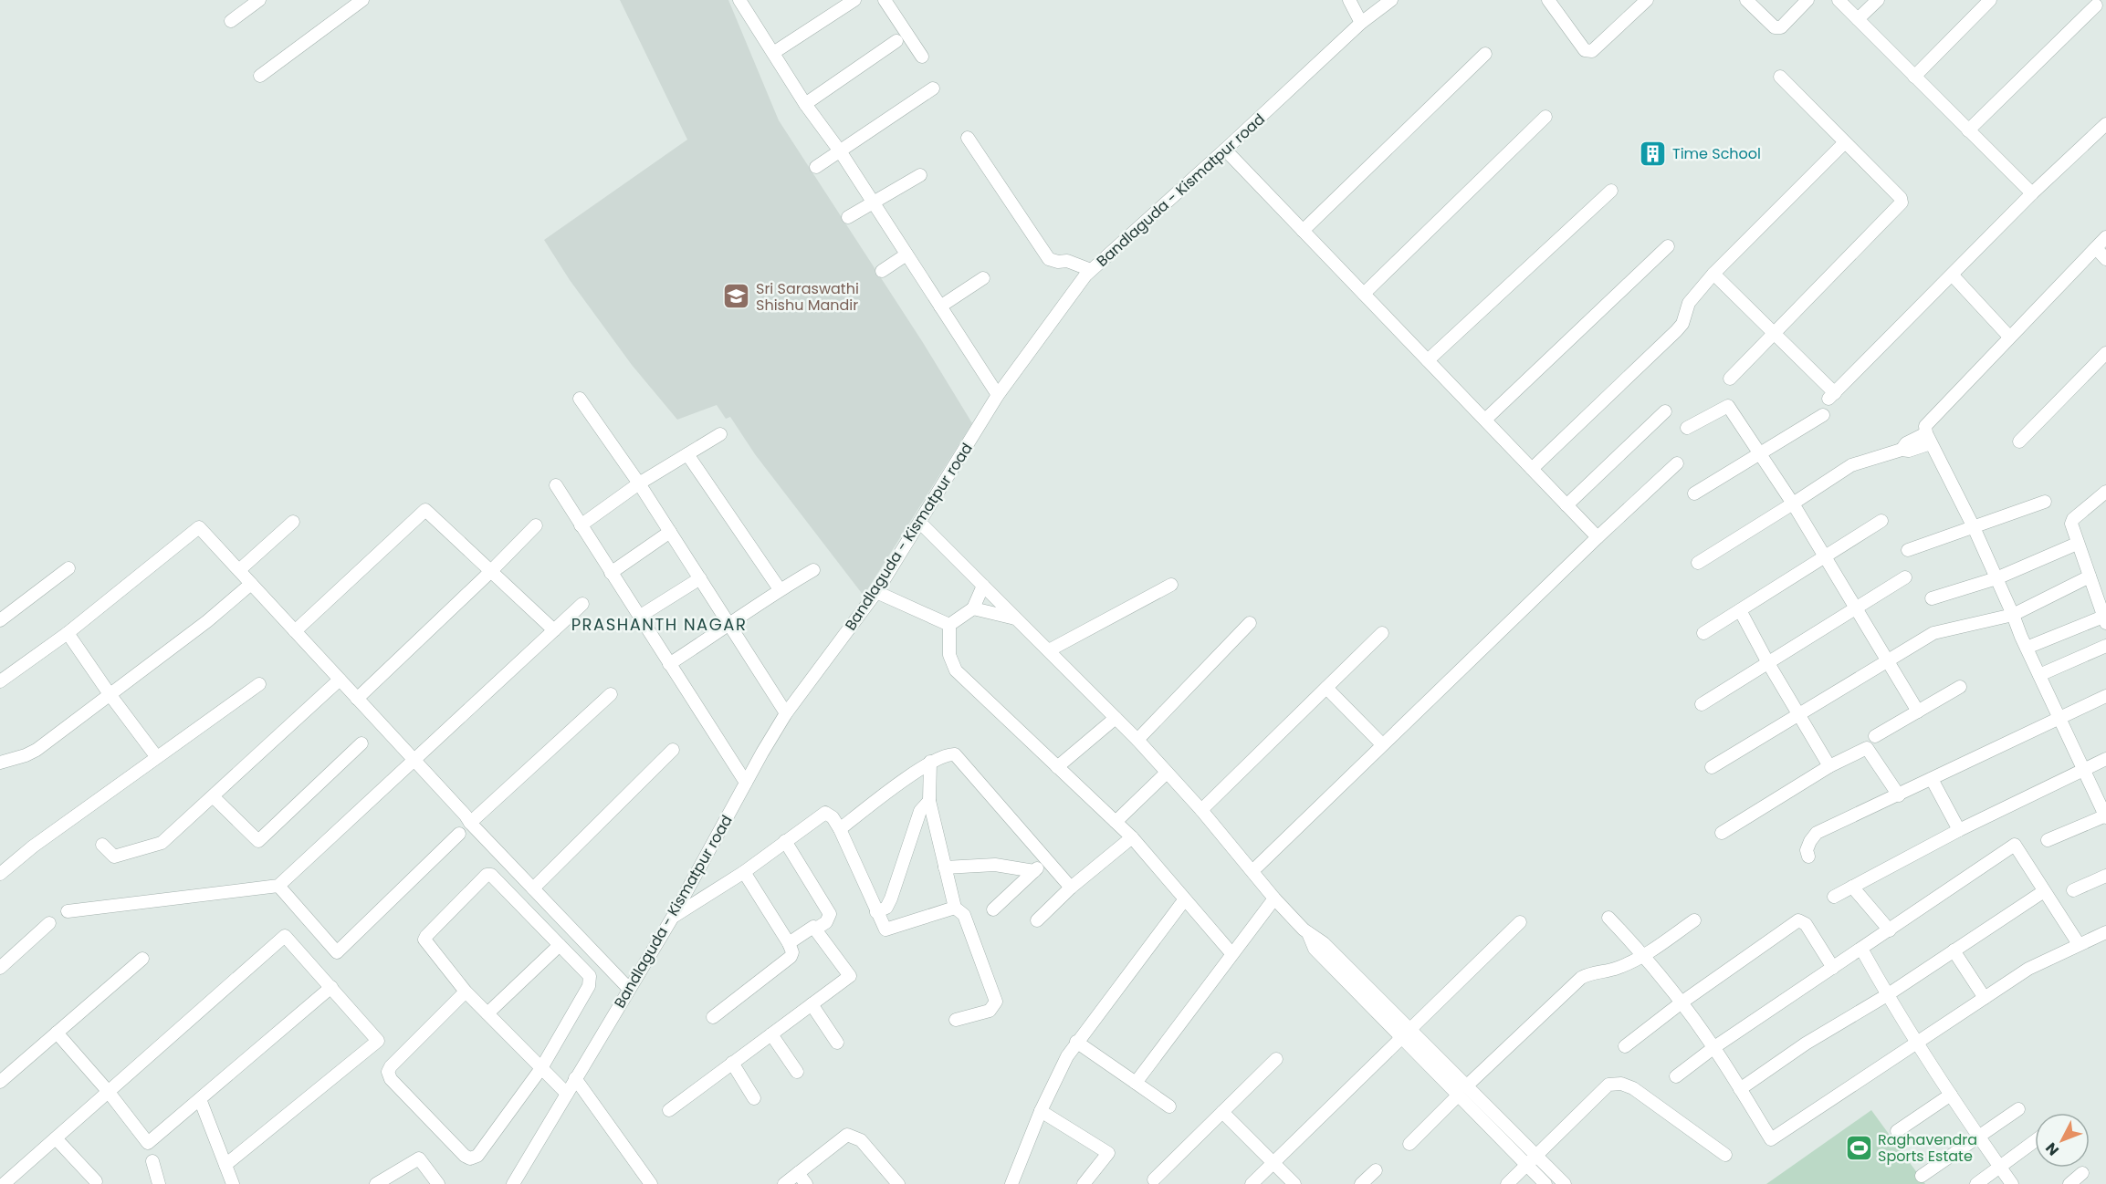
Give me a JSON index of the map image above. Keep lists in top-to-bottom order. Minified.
{"streets":{"street":["Bandlaguda - Kismatpur road"]},"districts":["PRASHANTH NAGAR"],"places":{"building":["Time School"],"school or university":["Sri Saraswathi Shishu Mandir"],"sports":["Raghavendra Sports Estate"]},"north":"bottom left"}
